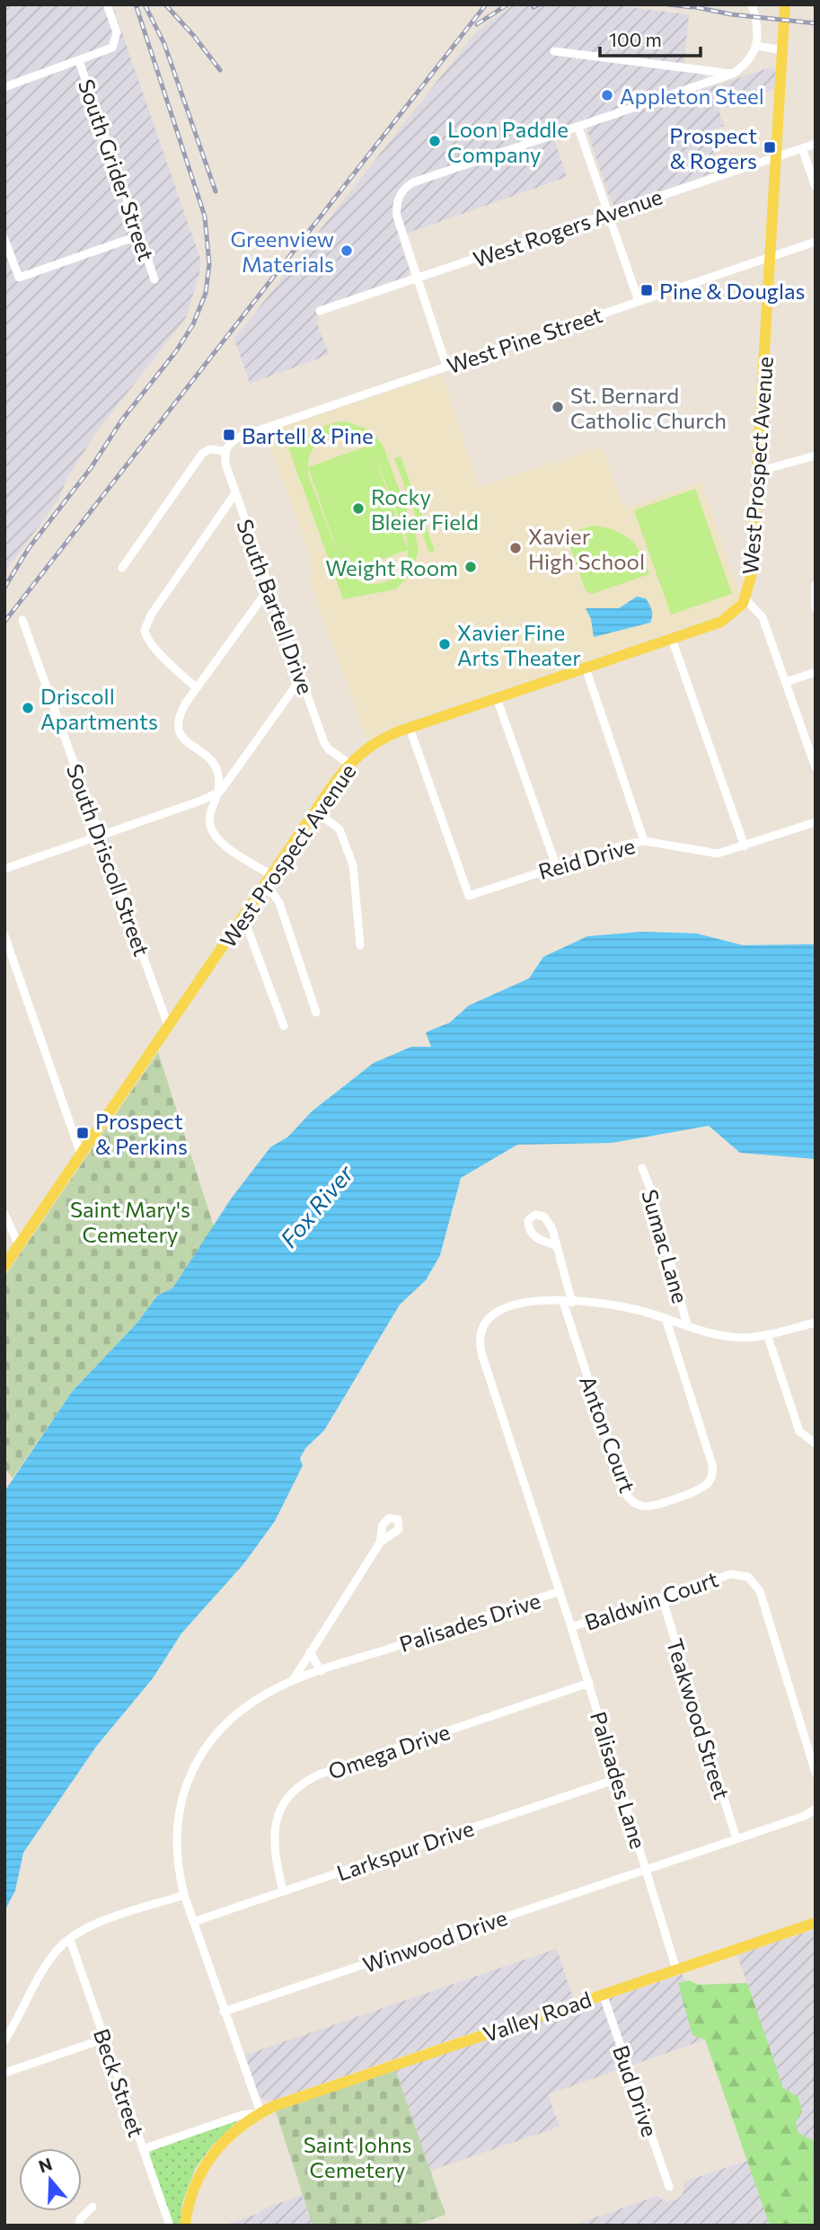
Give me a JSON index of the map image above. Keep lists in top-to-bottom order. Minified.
{"streets":{"main road":["West Prospect Avenue","Valley Road"],"street":["South Grider Street","West Rogers Avenue","West Pine Street","South Bartell Drive","Reid Drive","South Driscoll Street","Sumac Lane","Anton Court","Baldwin Court","Palisades Drive","Teakwood Street","Omega Drive","Palisades Lane","Larkspur Drive","Winwood Drive","Beck Street","Bud Drive"]},"crossings":[["West Rogers Avenue","West Prospect Avenue"],["West Pine Street","West Prospect Avenue"],["West Pine Street","South Bartell Drive"],["West Prospect Avenue","South Bartell Drive"],["West Prospect Avenue","Reid Drive"],["West Prospect Avenue","South Driscoll Street"],["Sumac Lane","Palisades Drive"],["Anton Court","Palisades Drive"],["Baldwin Court","Teakwood Street"],["Baldwin Court","Palisades Lane"],["Palisades Drive","Palisades Lane"],["Palisades Drive","Larkspur Drive"],["Palisades Drive","Winwood Drive"],["Palisades Drive","Valley Road"],["Omega Drive","Palisades Lane"],["Omega Drive","Larkspur Drive"],["Palisades Lane","Larkspur Drive"],["Palisades Lane","Winwood Drive"],["Palisades Lane","Valley Road"],["Valley Road","Beck Street"],["Valley Road","Bud Drive"]],"water":["Fox River"],"parks":["Saint Mary's Cemetery","Saint Johns Cemetery"],"places":{"other":["Appleton Steel","Loon Paddle Company","Greenview Materials","St. Bernard Catholic Church","Rocky Bleier Field","Xavier High School","Weight Room","Xavier Fine Arts Theater","Driscoll Apartments"],"transit":["Prospect & Rogers","Pine & Douglas","Bartell & Pine","Prospect & Perkins"]},"scale_bar":"100 m","north":"top"}
